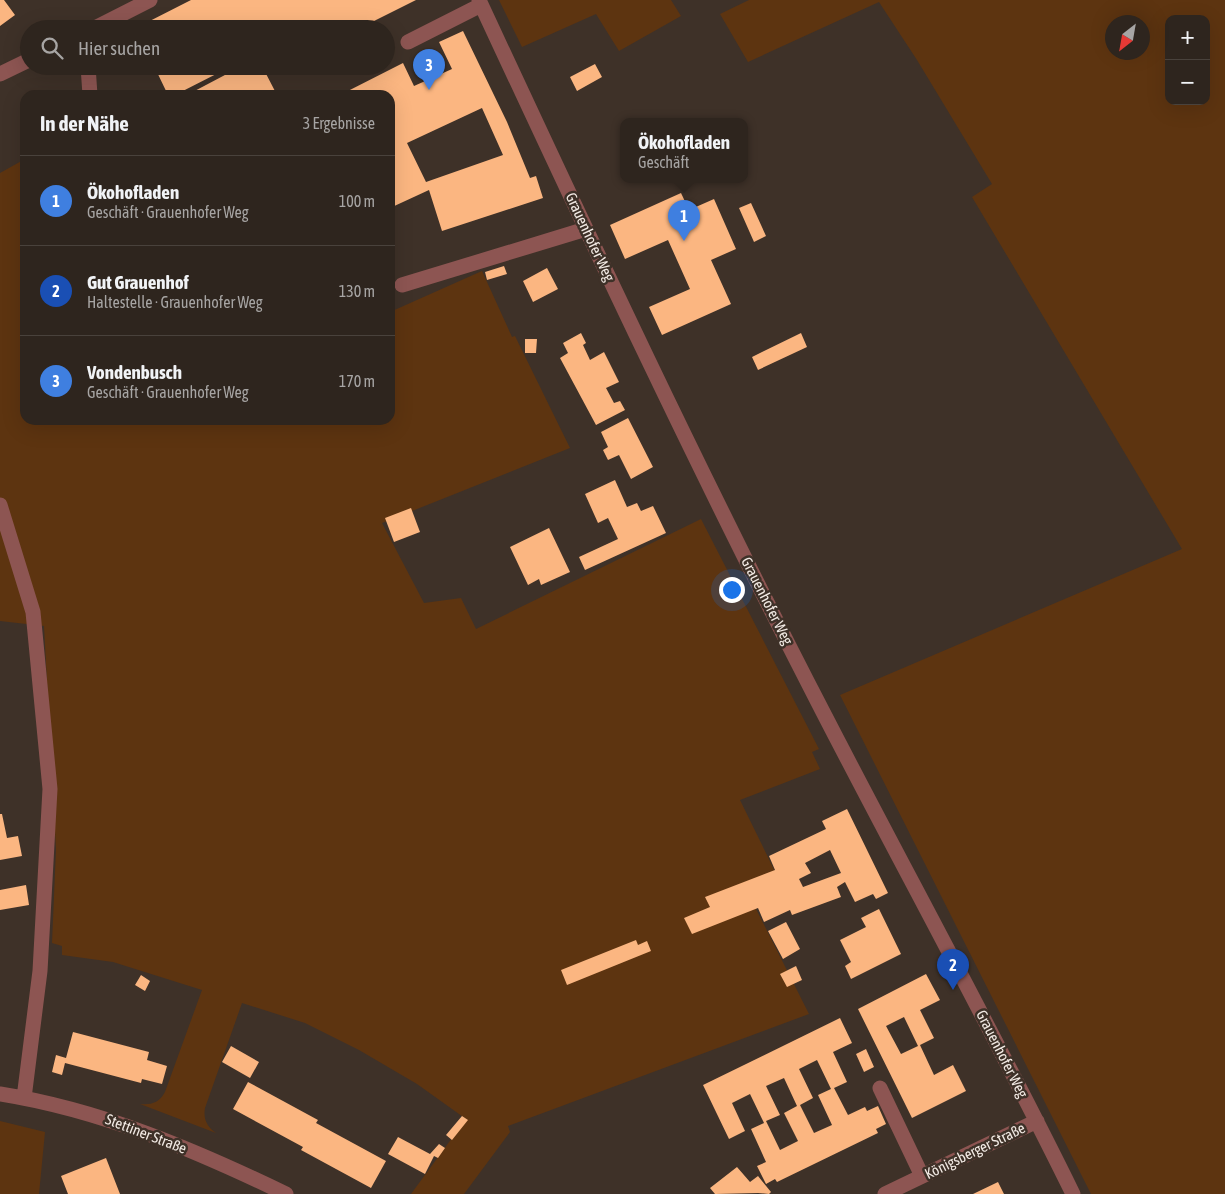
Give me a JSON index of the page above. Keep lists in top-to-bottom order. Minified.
{"streets":{"street":["Grauenhofer Weg","Stettiner Straße","Königsberger Straße"]},"crossings":[["Grauenhofer Weg","Königsberger Straße"]],"north":"bottom left","page":{"map_buttons":["+","−"],"search":"Hier suchen","pins":["3","1","2"],"heading":["In der Nähe","3 Ergebnisse"],"popup":["Ökohofladen","Geschäft"],"list":[{"mark":"1","name":"Ökohofladen","note":"Geschäft · Grauenhofer Weg","value":"100 m"},{"mark":"2","name":"Gut Grauenhof","note":"Haltestelle · Grauenhofer Weg","value":"130 m"},{"mark":"3","name":"Vondenbusch","note":"Geschäft · Grauenhofer Weg","value":"170 m"}]}}
